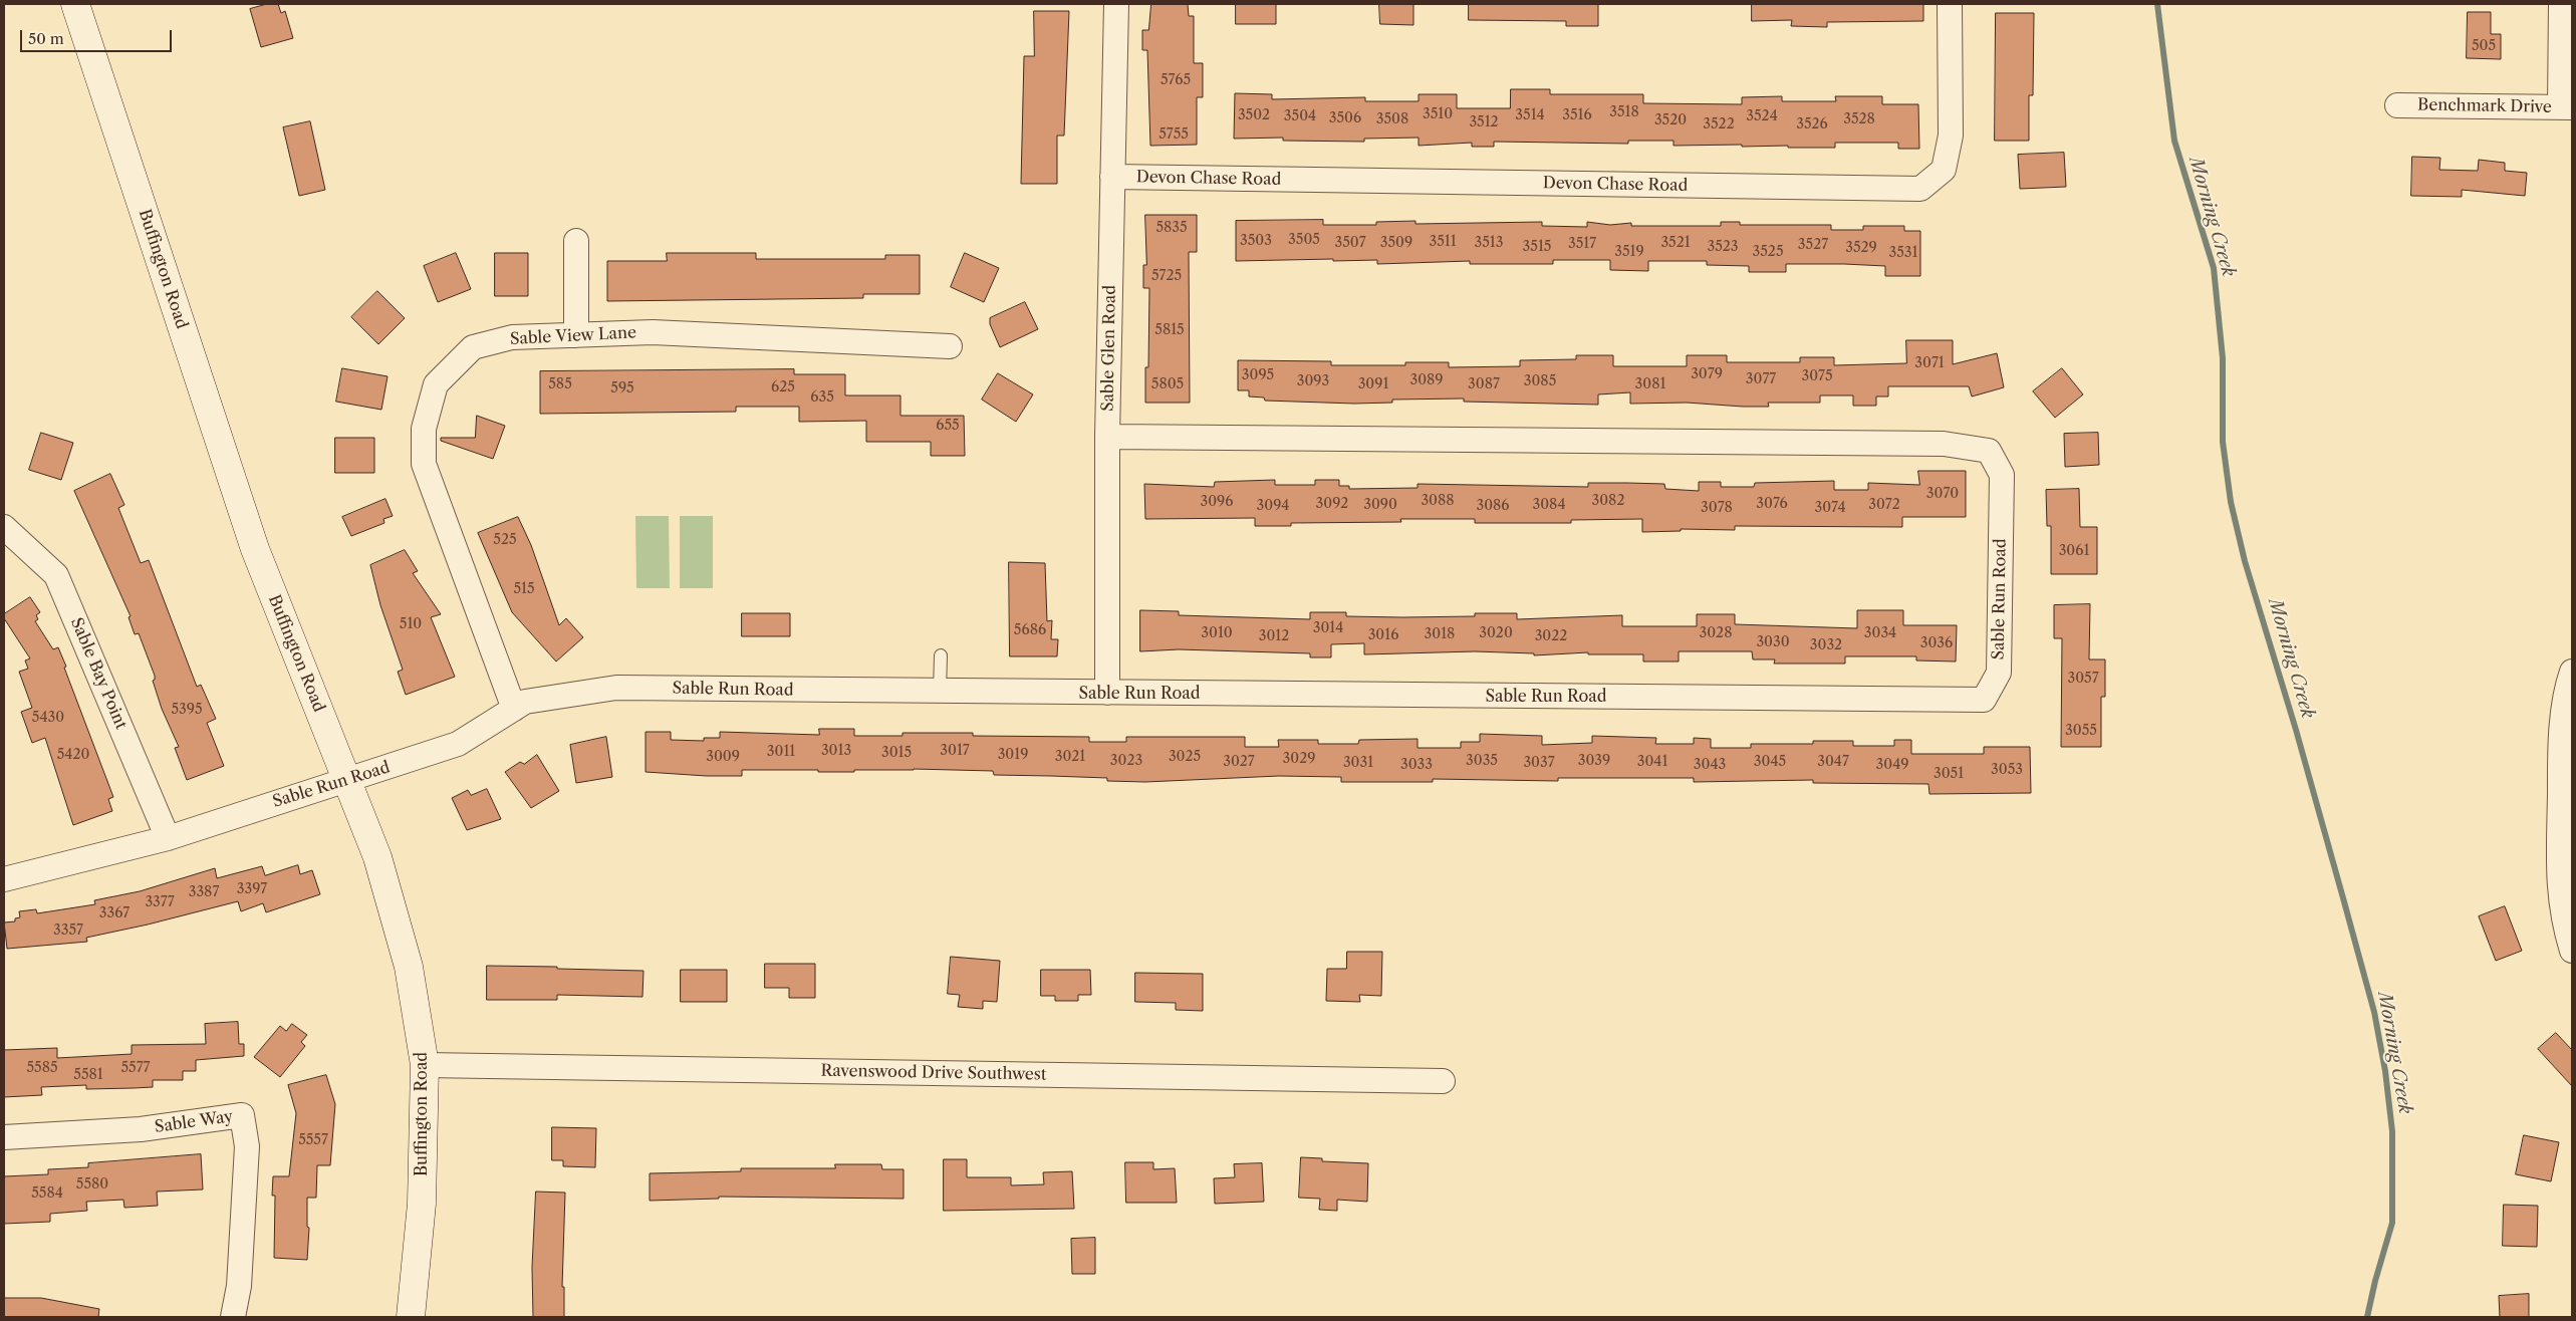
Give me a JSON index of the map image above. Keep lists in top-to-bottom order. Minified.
{"streets":{"street":["Benchmark Drive","Devon Chase Road","Buffington Road","Sable View Lane","Sable Glen Road","Sable Run Road","Sable Bay Point","Ravenswood Drive Southwest","Sable Way"]},"crossings":[["Devon Chase Road","Sable Glen Road"],["Buffington Road","Sable Run Road"],["Buffington Road","Ravenswood Drive Southwest"],["Sable View Lane","Sable Run Road"],["Sable Glen Road","Sable Run Road"],["Sable Run Road","Sable Bay Point"]],"water":["Morning Creek"],"house_numbers":["505","5765","3518","3510","3502","3514","3516","3504","3524","3506","3508","3528","3520","3512","3522","3526","5755","5835","3505","3503","3511","3507","3509","3513","3521","3517","3527","3515","3523","3529","3519","3525","3531","5725","5815","3071","3079","3095","3075","3077","3089","3093","3085","585","5805","3091","3087","3081","625","595","635","655","3070","3088","3082","3096","3092","3076","3090","3084","3072","3094","3086","3078","3074","525","3061","515","510","3014","5686","3010","3020","3028","3034","3018","3016","3012","3022","3030","3036","3032","3057","5395","5430","3055","3013","3017","3011","3015","5420","3019","3009","3021","3025","3029","3023","3035","3039","3027","3041","3045","3047","3031","3037","3033","3043","3049","3053","3051","3397","3387","3377","3367","3357","5585","5577","5581","5557","5580","5584"],"scale_bar":"50 m"}
